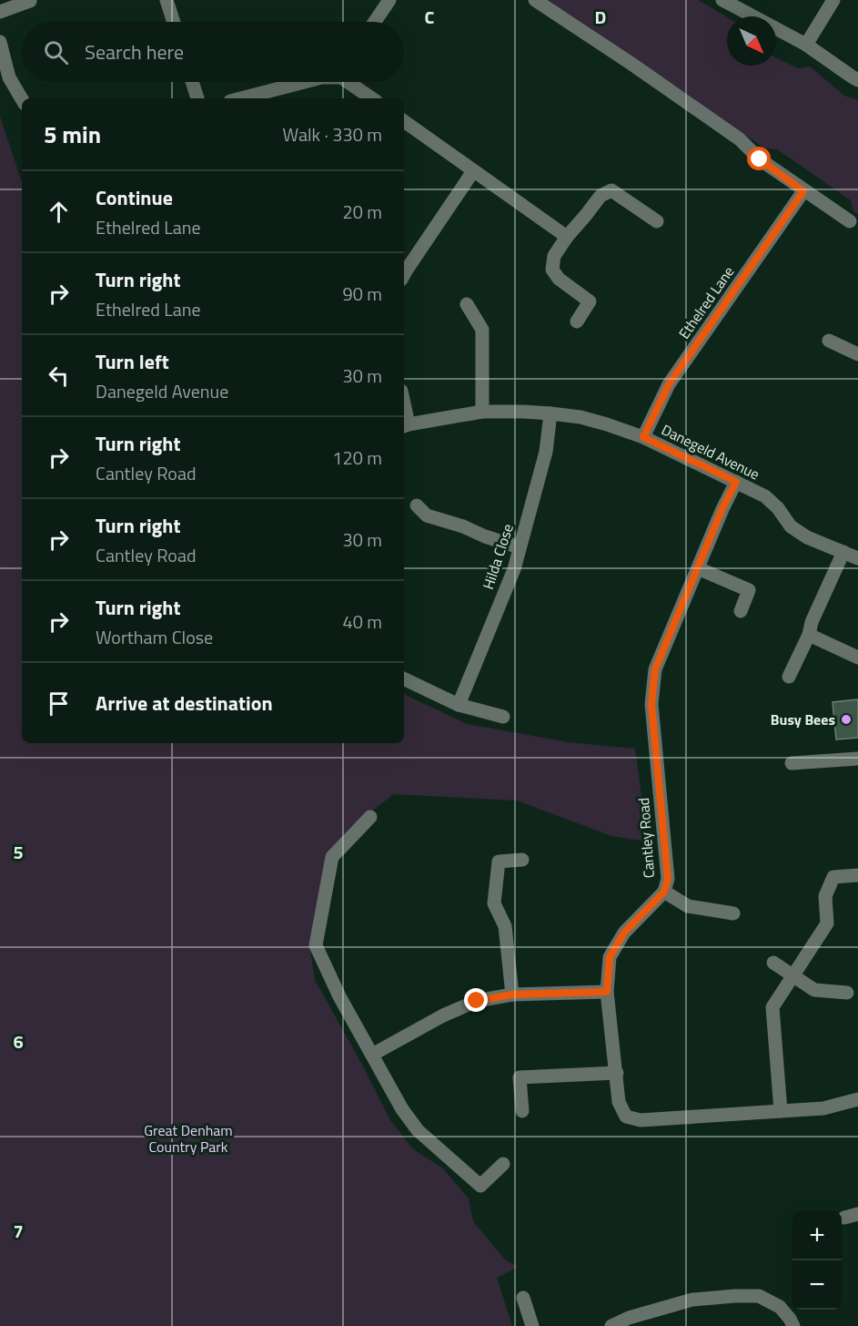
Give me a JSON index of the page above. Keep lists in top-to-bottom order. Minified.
{"streets":{"street":["Ethelred Lane","Danegeld Avenue","Hilda Close","Cantley Road"]},"crossings":[["Ethelred Lane","Danegeld Avenue"],["Danegeld Avenue","Hilda Close"],["Danegeld Avenue","Cantley Road"]],"parks":["Great Denham Country Park"],"places":["Busy Bees"],"north":"bottom right","page":{"search":"Search here","heading":["5 min","Walk · 330 m"],"list":[["Continue","Ethelred Lane","20 m"],["Turn right","Ethelred Lane","90 m"],["Turn left","Danegeld Avenue","30 m"],["Turn right","Cantley Road","120 m"],["Turn right","Cantley Road","30 m"],["Turn right","Wortham Close","40 m"],"Arrive at destination"],"map_buttons":["+","−"]},"grid":{"columns":["C","D"],"rows":["5","6","7"]}}
